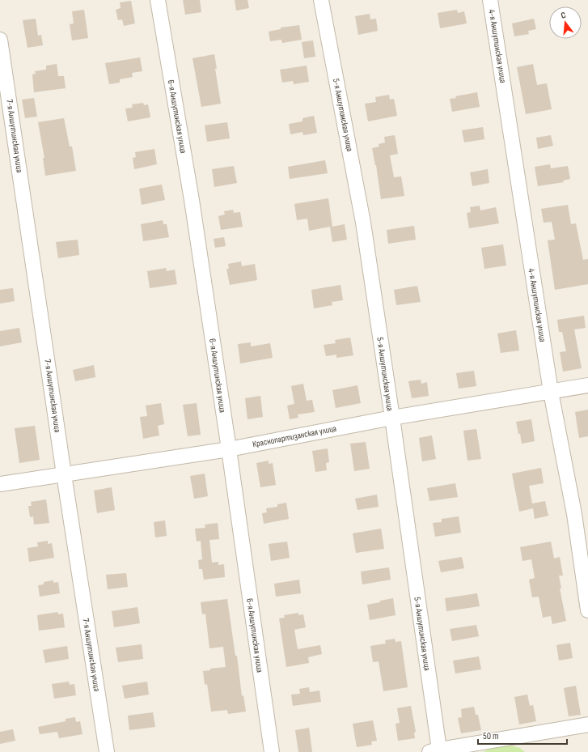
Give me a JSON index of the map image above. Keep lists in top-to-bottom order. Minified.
{"streets":{"street":["4-я Аншутинская улица","5-я Аншутинская улица","6-я Аншутинская улица","7-я Аншутинская улица","Краснопартизанская улица"]},"crossings":[["4-я Аншутинская улица","Краснопартизанская улица"],["5-я Аншутинская улица","Краснопартизанская улица"],["6-я Аншутинская улица","Краснопартизанская улица"],["7-я Аншутинская улица","Краснопартизанская улица"]],"scale_bar":"50 m","north":"top"}
